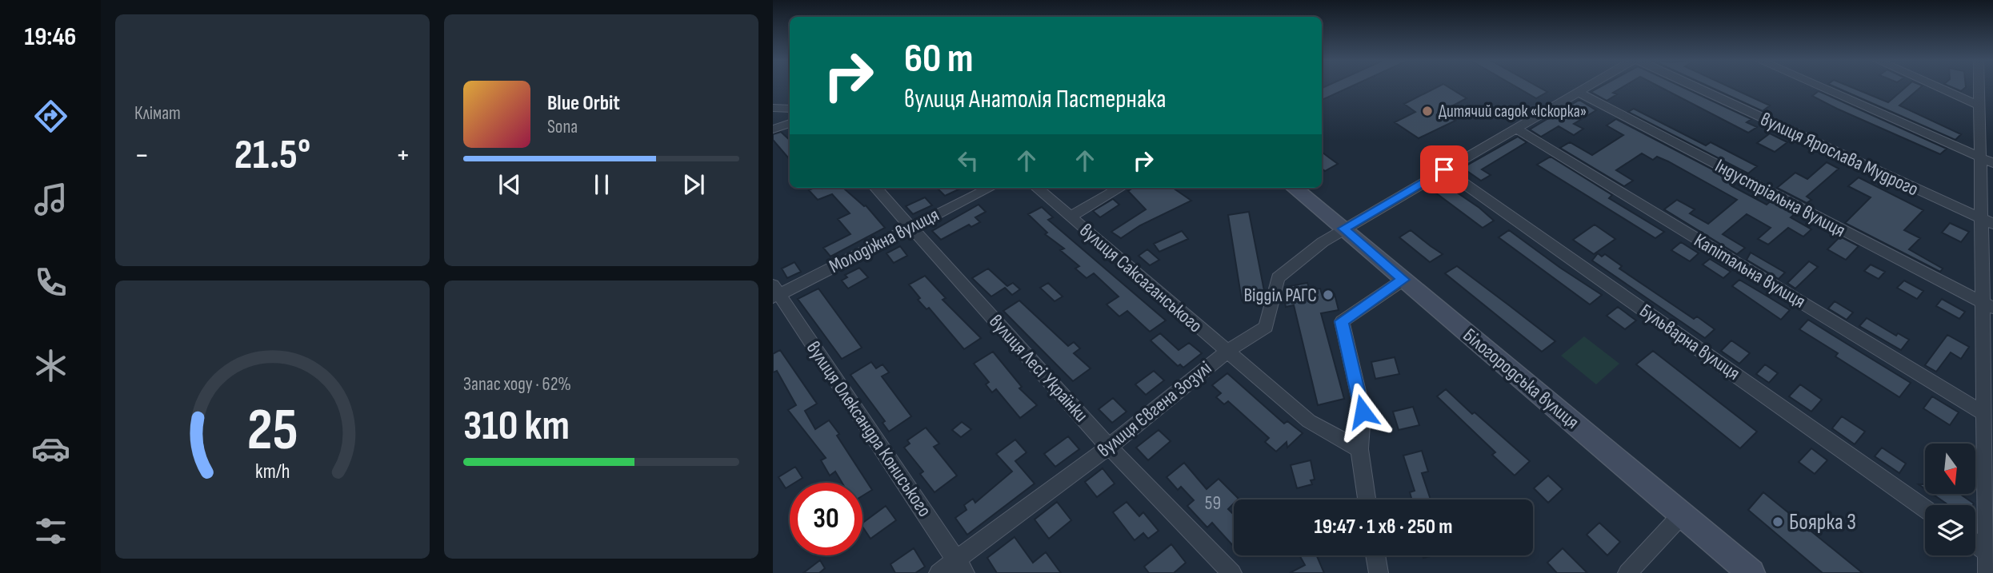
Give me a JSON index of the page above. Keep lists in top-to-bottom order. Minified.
{"streets":{"street":["вулиця Ярослава Мудрого","Індустріальна вулиця","Молодіжна вулиця","Капітальна вулиця","вулиця Саксаганського","Бульварна вулиця","вулиця Лесі Українки","Білогородська вулиця","вулиця Євгена Зозулі","вулиця Олександра Кониського"]},"crossings":[["Індустріальна вулиця","вулиця Євгена Зозулі"],["Молодіжна вулиця","вулиця Лесі Українки"],["Молодіжна вулиця","вулиця Олександра Кониського"],["Капітальна вулиця","вулиця Євгена Зозулі"],["вулиця Саксаганського","вулиця Євгена Зозулі"],["Бульварна вулиця","вулиця Євгена Зозулі"],["вулиця Лесі Українки","вулиця Євгена Зозулі"],["Білогородська вулиця","вулиця Євгена Зозулі"],["вулиця Євгена Зозулі","вулиця Олександра Кониського"]],"places":["Дитячий садок «Іскорка»","Відділ РАГС","Боярка 3"],"house_numbers":["59"],"north":"bottom","page":{"tabs":"19:46","tile":["Клімат",["Запас ходу · 62%","310 km"]],"turn":["60 m","вулиця Анатолія Пастернака"],"song":["Blue Orbit","Sona"],"heat":["−","21.5°","+"],"limit":"30","trip":"19:47 · 1 хв · 250 m","gauge":["25","km/h"]}}
